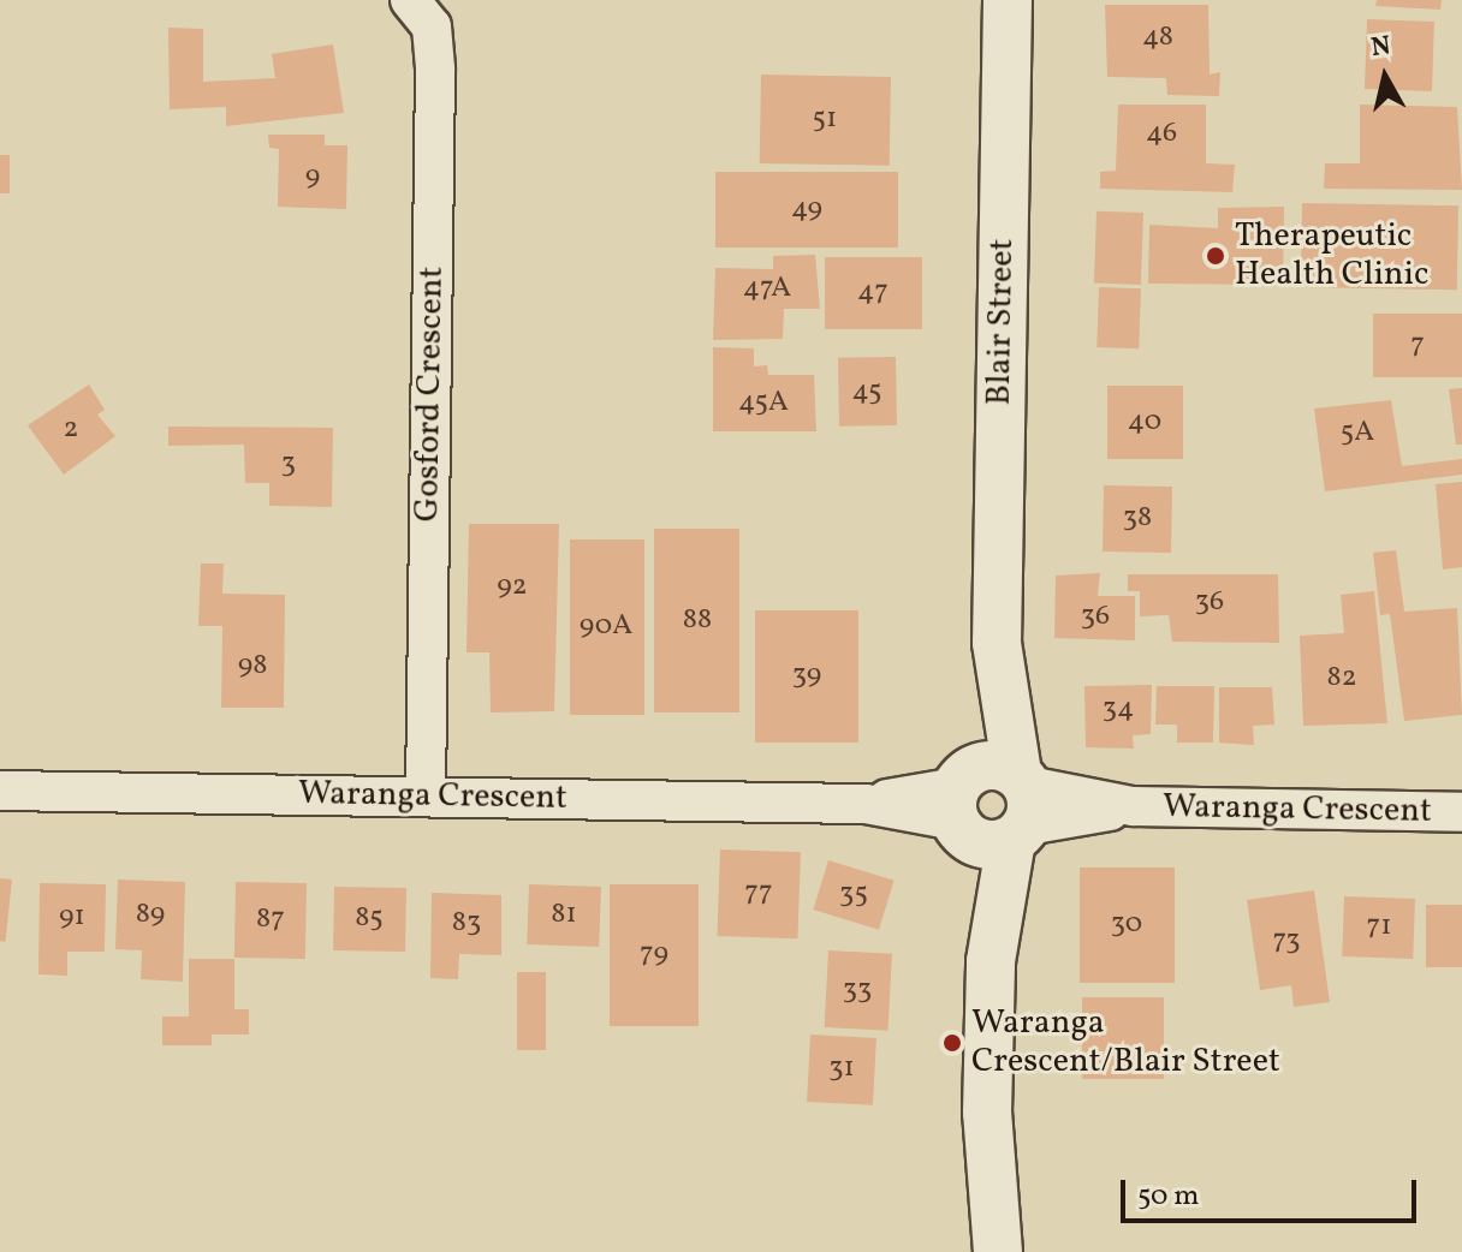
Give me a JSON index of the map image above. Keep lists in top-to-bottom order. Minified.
{"streets":{"street":["Blair Street","Gosford Crescent","Waranga Crescent"]},"crossings":[["Blair Street","Waranga Crescent"],["Gosford Crescent","Waranga Crescent"]],"places":["Therapeutic Health Clinic","Waranga Crescent/Blair Street"],"house_numbers":["48","51","46","9","49","47A","47","7","45","45A","40","2","5A","3","38","92","36","36","88","90A","98","39","82","34","77","35","89","81","91","85","87","83","30","71","73","79","33","31"],"scale_bar":"50 m","north":"top"}
